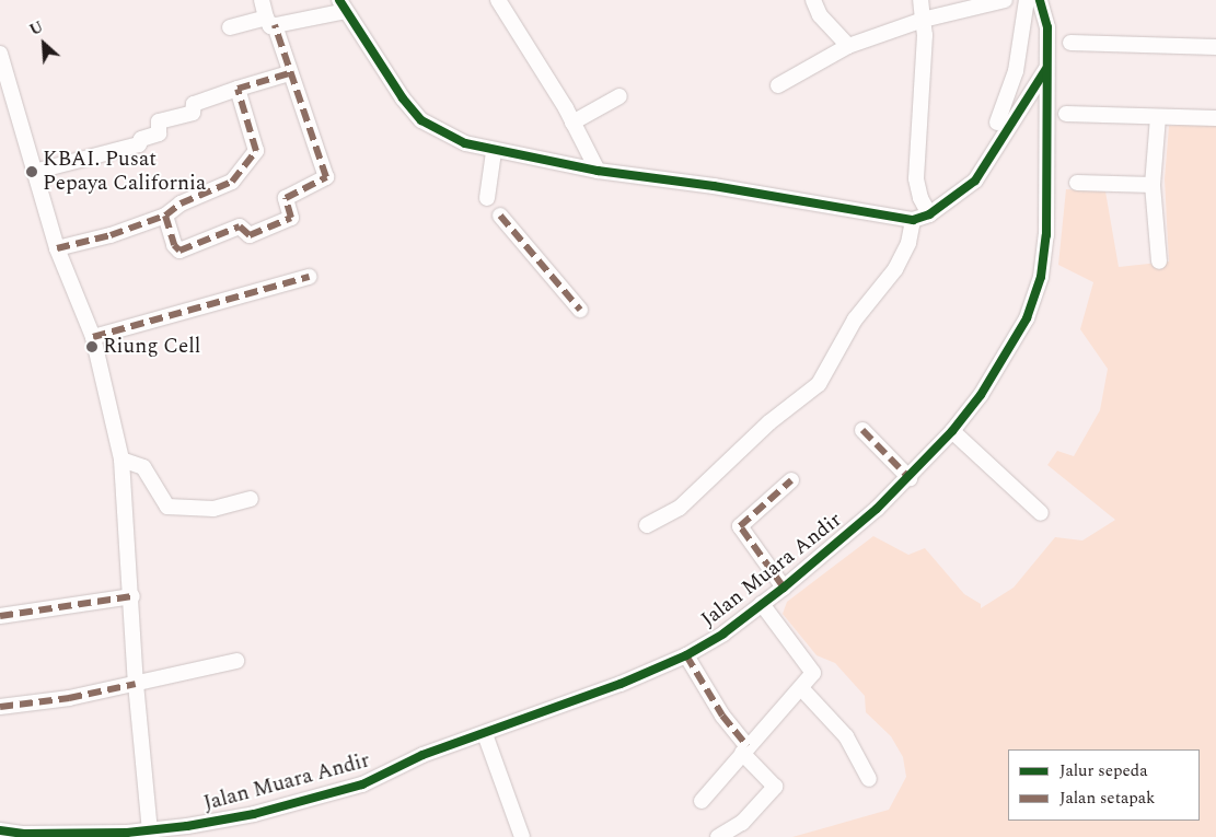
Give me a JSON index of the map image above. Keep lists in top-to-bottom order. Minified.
{"streets":{"street":["Jalan Muara Andir"]},"places":["KBAI. Pusat Pepaya California","Riung Cell"],"legend":["Jalur sepeda","Jalan setapak"],"north":"top left"}
